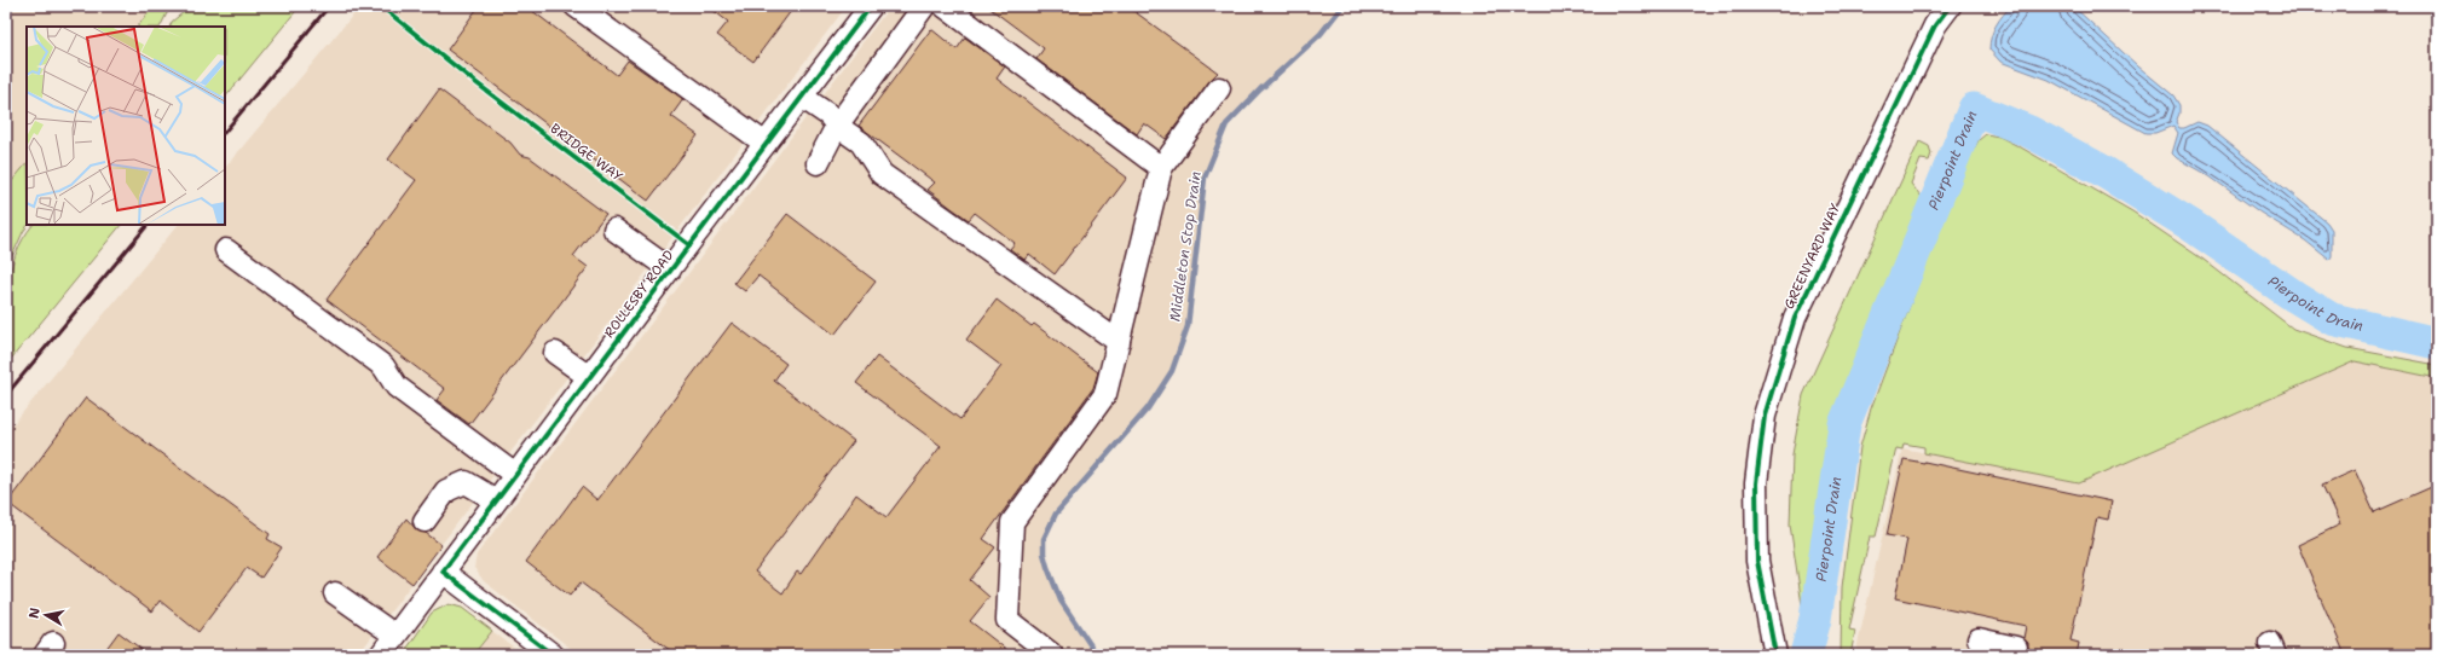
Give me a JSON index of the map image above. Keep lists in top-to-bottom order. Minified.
{"streets":{"street":["GREENYARD WAY","ROLLESBY ROAD"],"cycle path":["BRIDGE WAY"]},"water":["Pierpoint Drain","Middleton Stop Drain"],"north":"left"}
